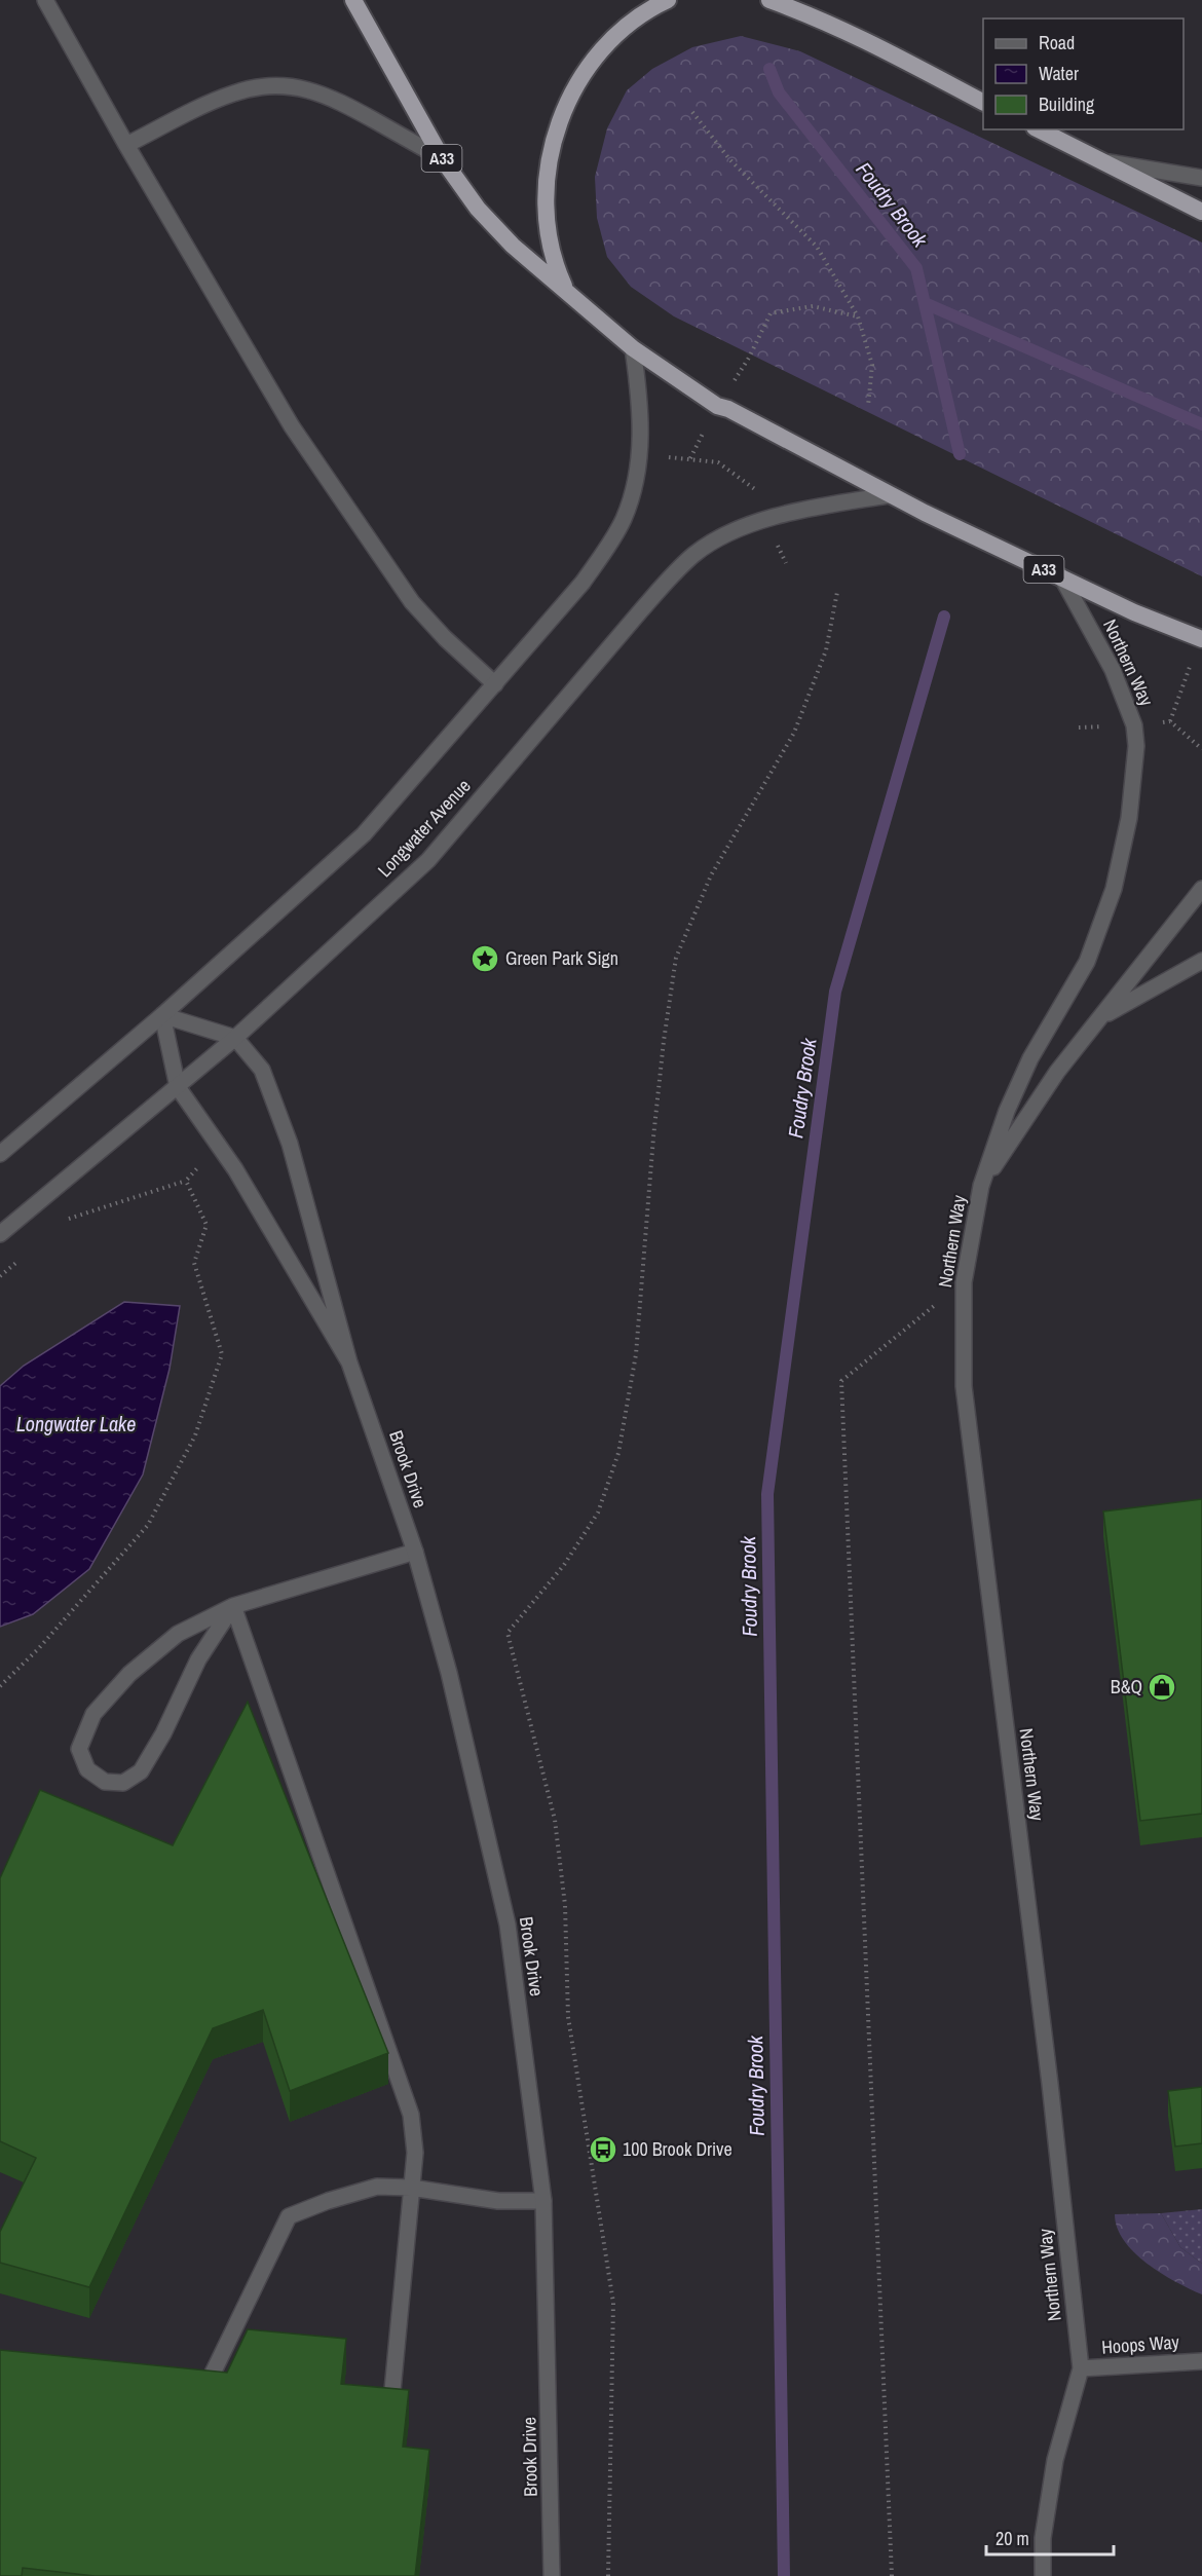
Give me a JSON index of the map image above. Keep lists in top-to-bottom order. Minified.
{"streets":{"highway":["A33"],"street":["Northern Way","Longwater Avenue","Brook Drive","Hoops Way"]},"crossings":[["A33","Northern Way"],["A33","Longwater Avenue"],["Northern Way","Hoops Way"],["Longwater Avenue","Brook Drive"]],"water":["Foudry Brook","Longwater Lake"],"places":{"place":["Green Park Sign"],"shop":["B&Q"],"bus stop":["100 Brook Drive"]},"legend":["Road","Water","Building"],"scale_bar":"20 m"}
